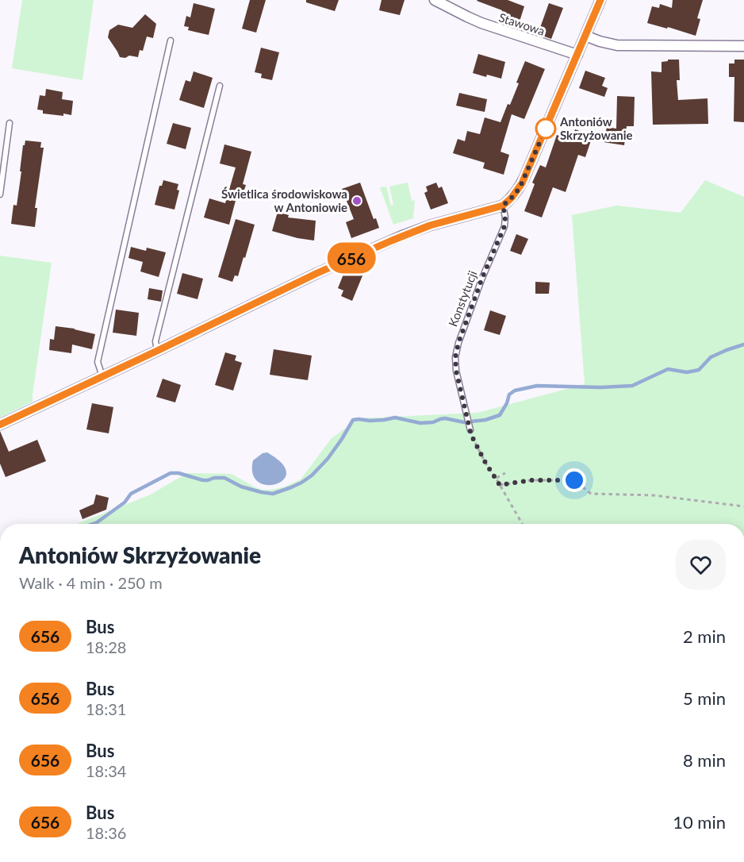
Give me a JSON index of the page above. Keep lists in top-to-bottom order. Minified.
{"streets":{"street":["Stawowa"],"lane":["Konstytucji"]},"places":["Antoniów Skrzyżowanie","Świetlica środowiskowa w Antoniowie"],"lines":["bus line 656"],"page":{"on_map":"656","heading":["Antoniów Skrzyżowanie","Walk · 4 min · 250 m"],"list":[{"mark":"656","name":"Bus","note":"18:28","value":"2 min"},{"mark":"656","name":"Bus","note":"18:31","value":"5 min"},{"mark":"656","name":"Bus","note":"18:34","value":"8 min"},{"mark":"656","name":"Bus","note":"18:36","value":"10 min"}]}}
